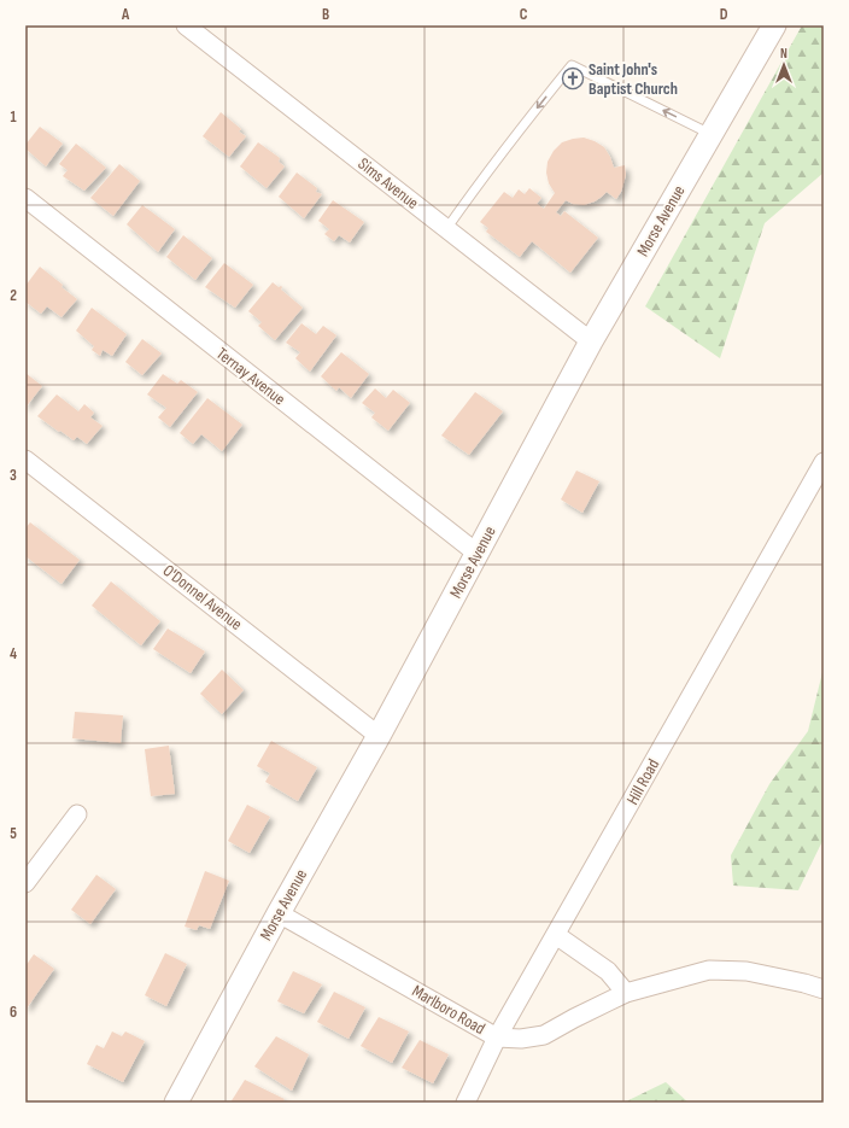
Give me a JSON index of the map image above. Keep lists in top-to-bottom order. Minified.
{"streets":{"street":["Sims Avenue","Morse Avenue","Ternay Avenue","O'Donnel Avenue","Hill Road","Marlboro Road"]},"crossings":[["Sims Avenue","Morse Avenue"],["Morse Avenue","Ternay Avenue"],["Morse Avenue","O'Donnel Avenue"],["Morse Avenue","Marlboro Road"],["Hill Road","Marlboro Road"]],"places":{"church":["Saint John's Baptist Church"]},"north":"top","grid":{"columns":["A","B","C","D"],"rows":["1","2","3","4","5","6"]}}
